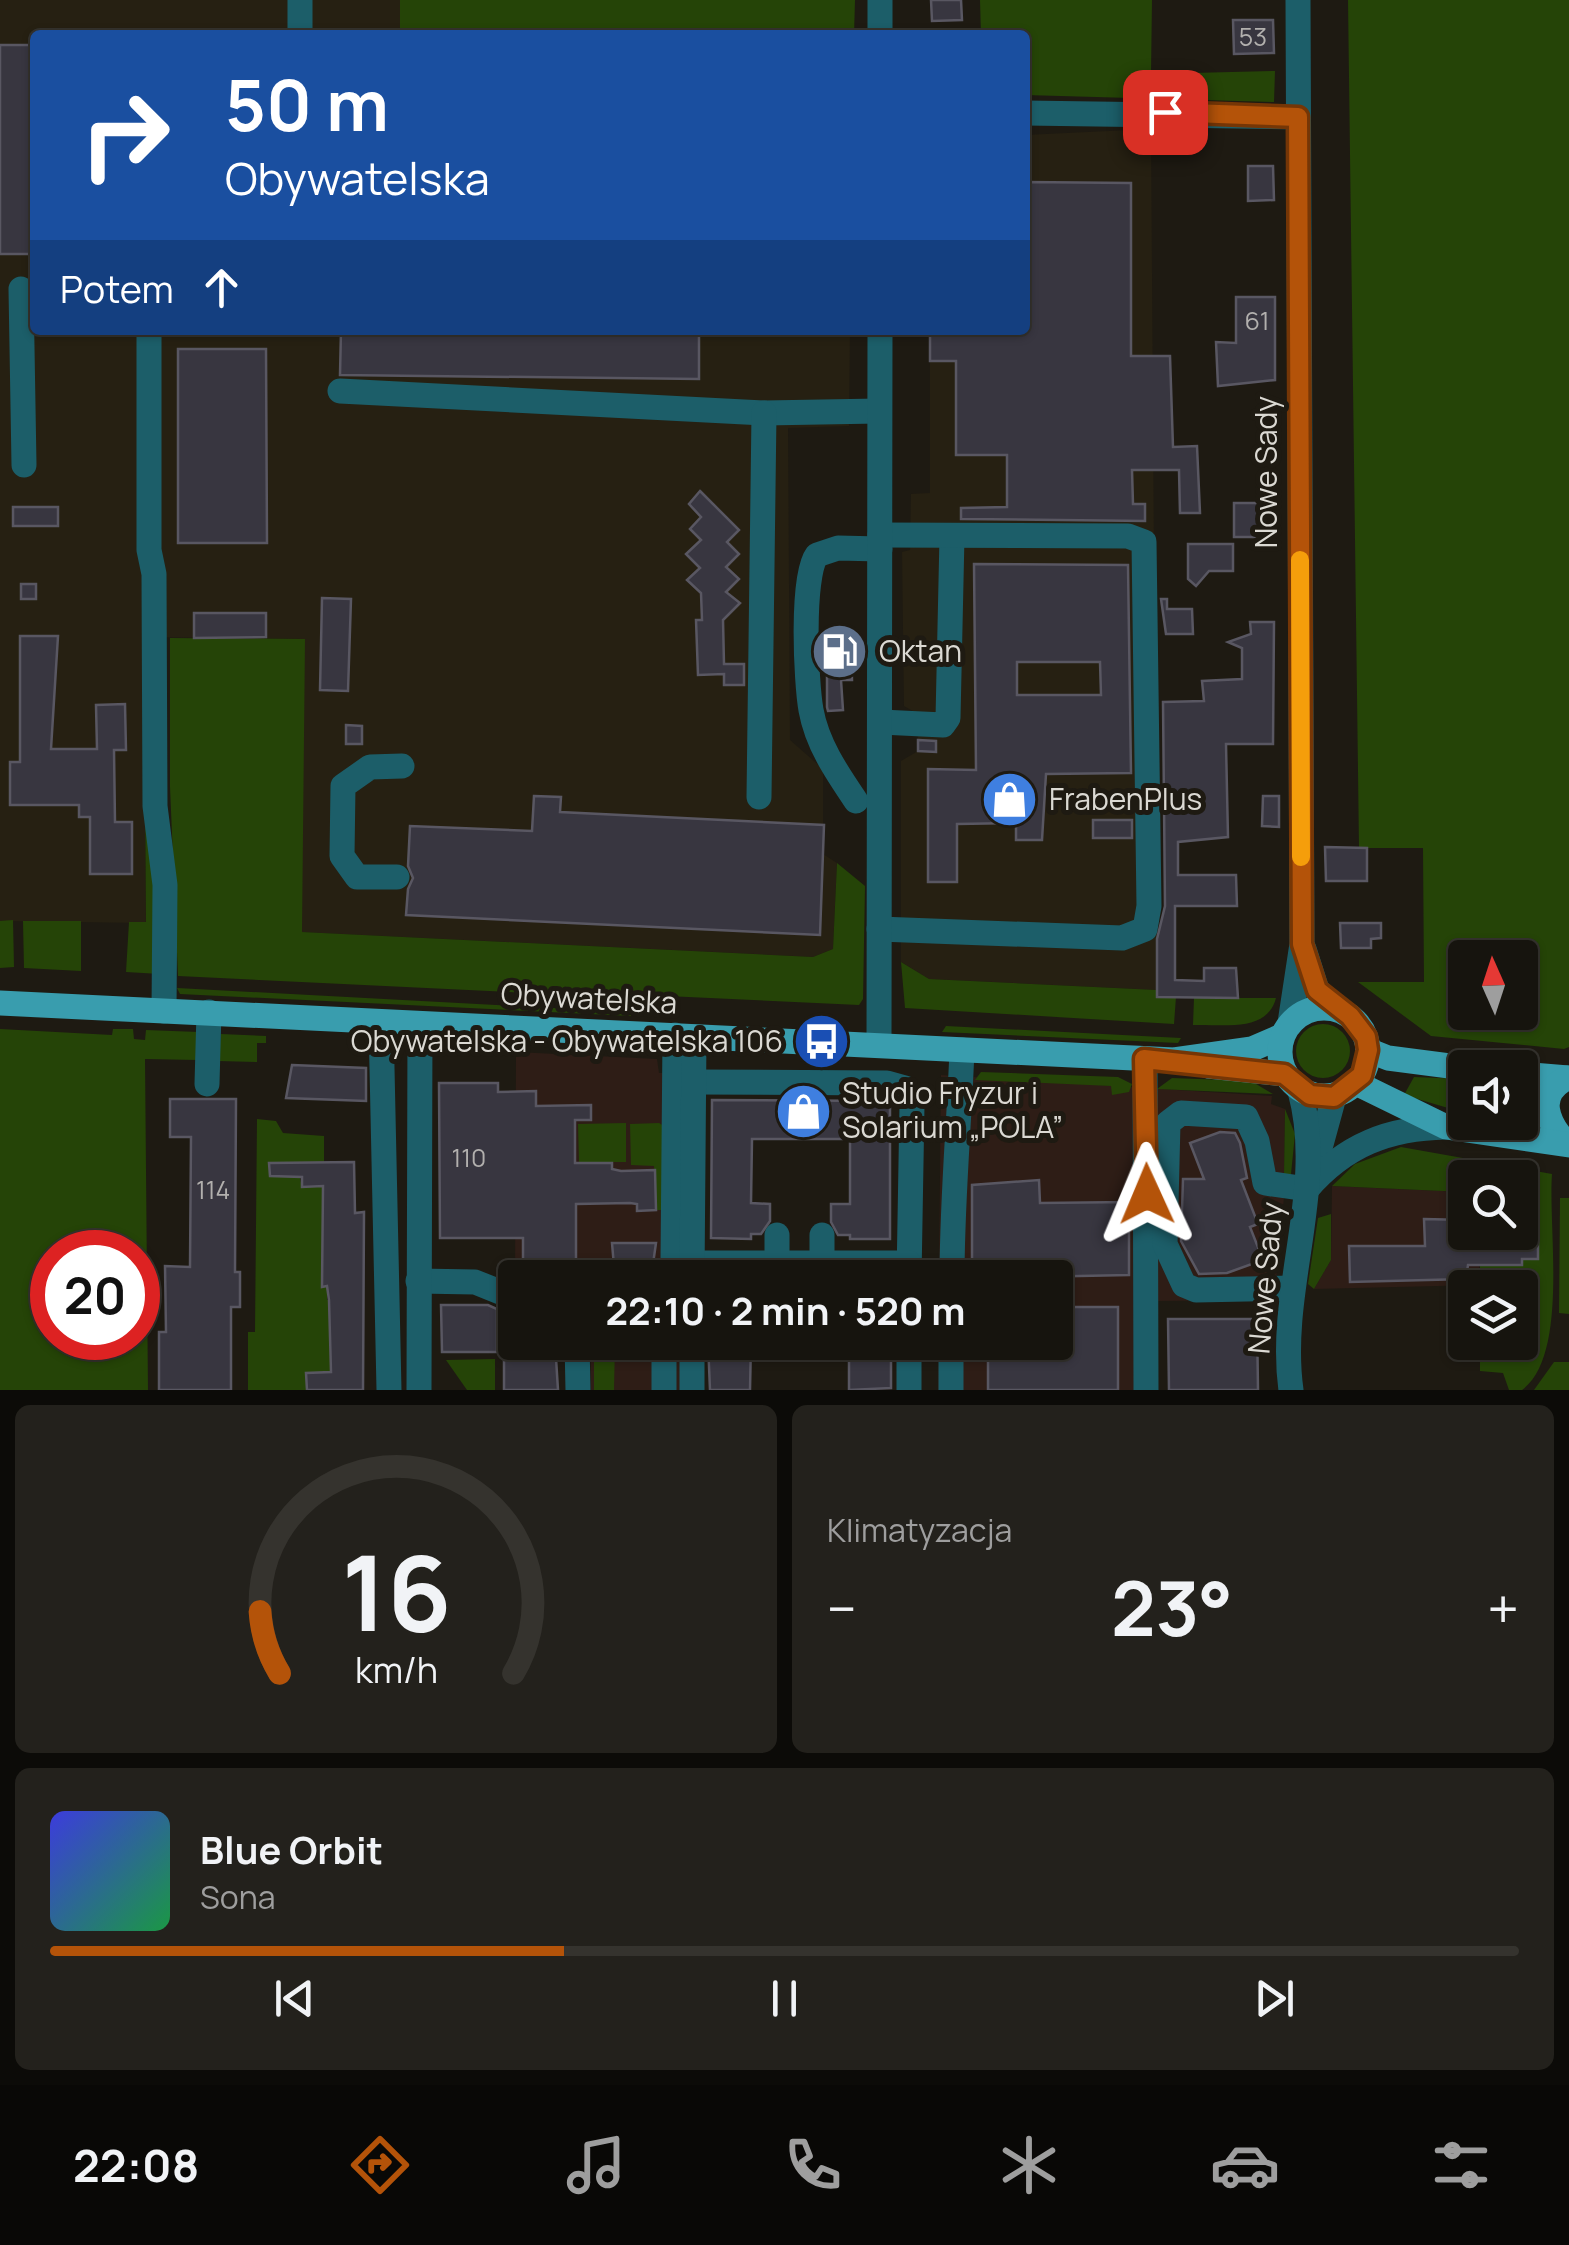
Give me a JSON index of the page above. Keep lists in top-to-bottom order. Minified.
{"streets":{"main road":["Obywatelska"],"street":["Nowe Sady"]},"crossings":[["Nowe Sady","Obywatelska"]],"places":{"fuel station":["Oktan"],"shop":["FrabenPlus","Studio Fryzur i Solarium „POLA”"],"bus stop":["Obywatelska - Obywatelska 106"]},"house_numbers":["53","61","110","114"],"north":"top","page":{"turn":["50 m","Obywatelska"],"then":"Potem","limit":"20","trip":"22:10 · 2 min · 520 m","tile":"Klimatyzacja","heat":["−","23°","+"],"song":["Blue Orbit","Sona"],"tabs":"22:08","gauge":["16","km/h"]}}
